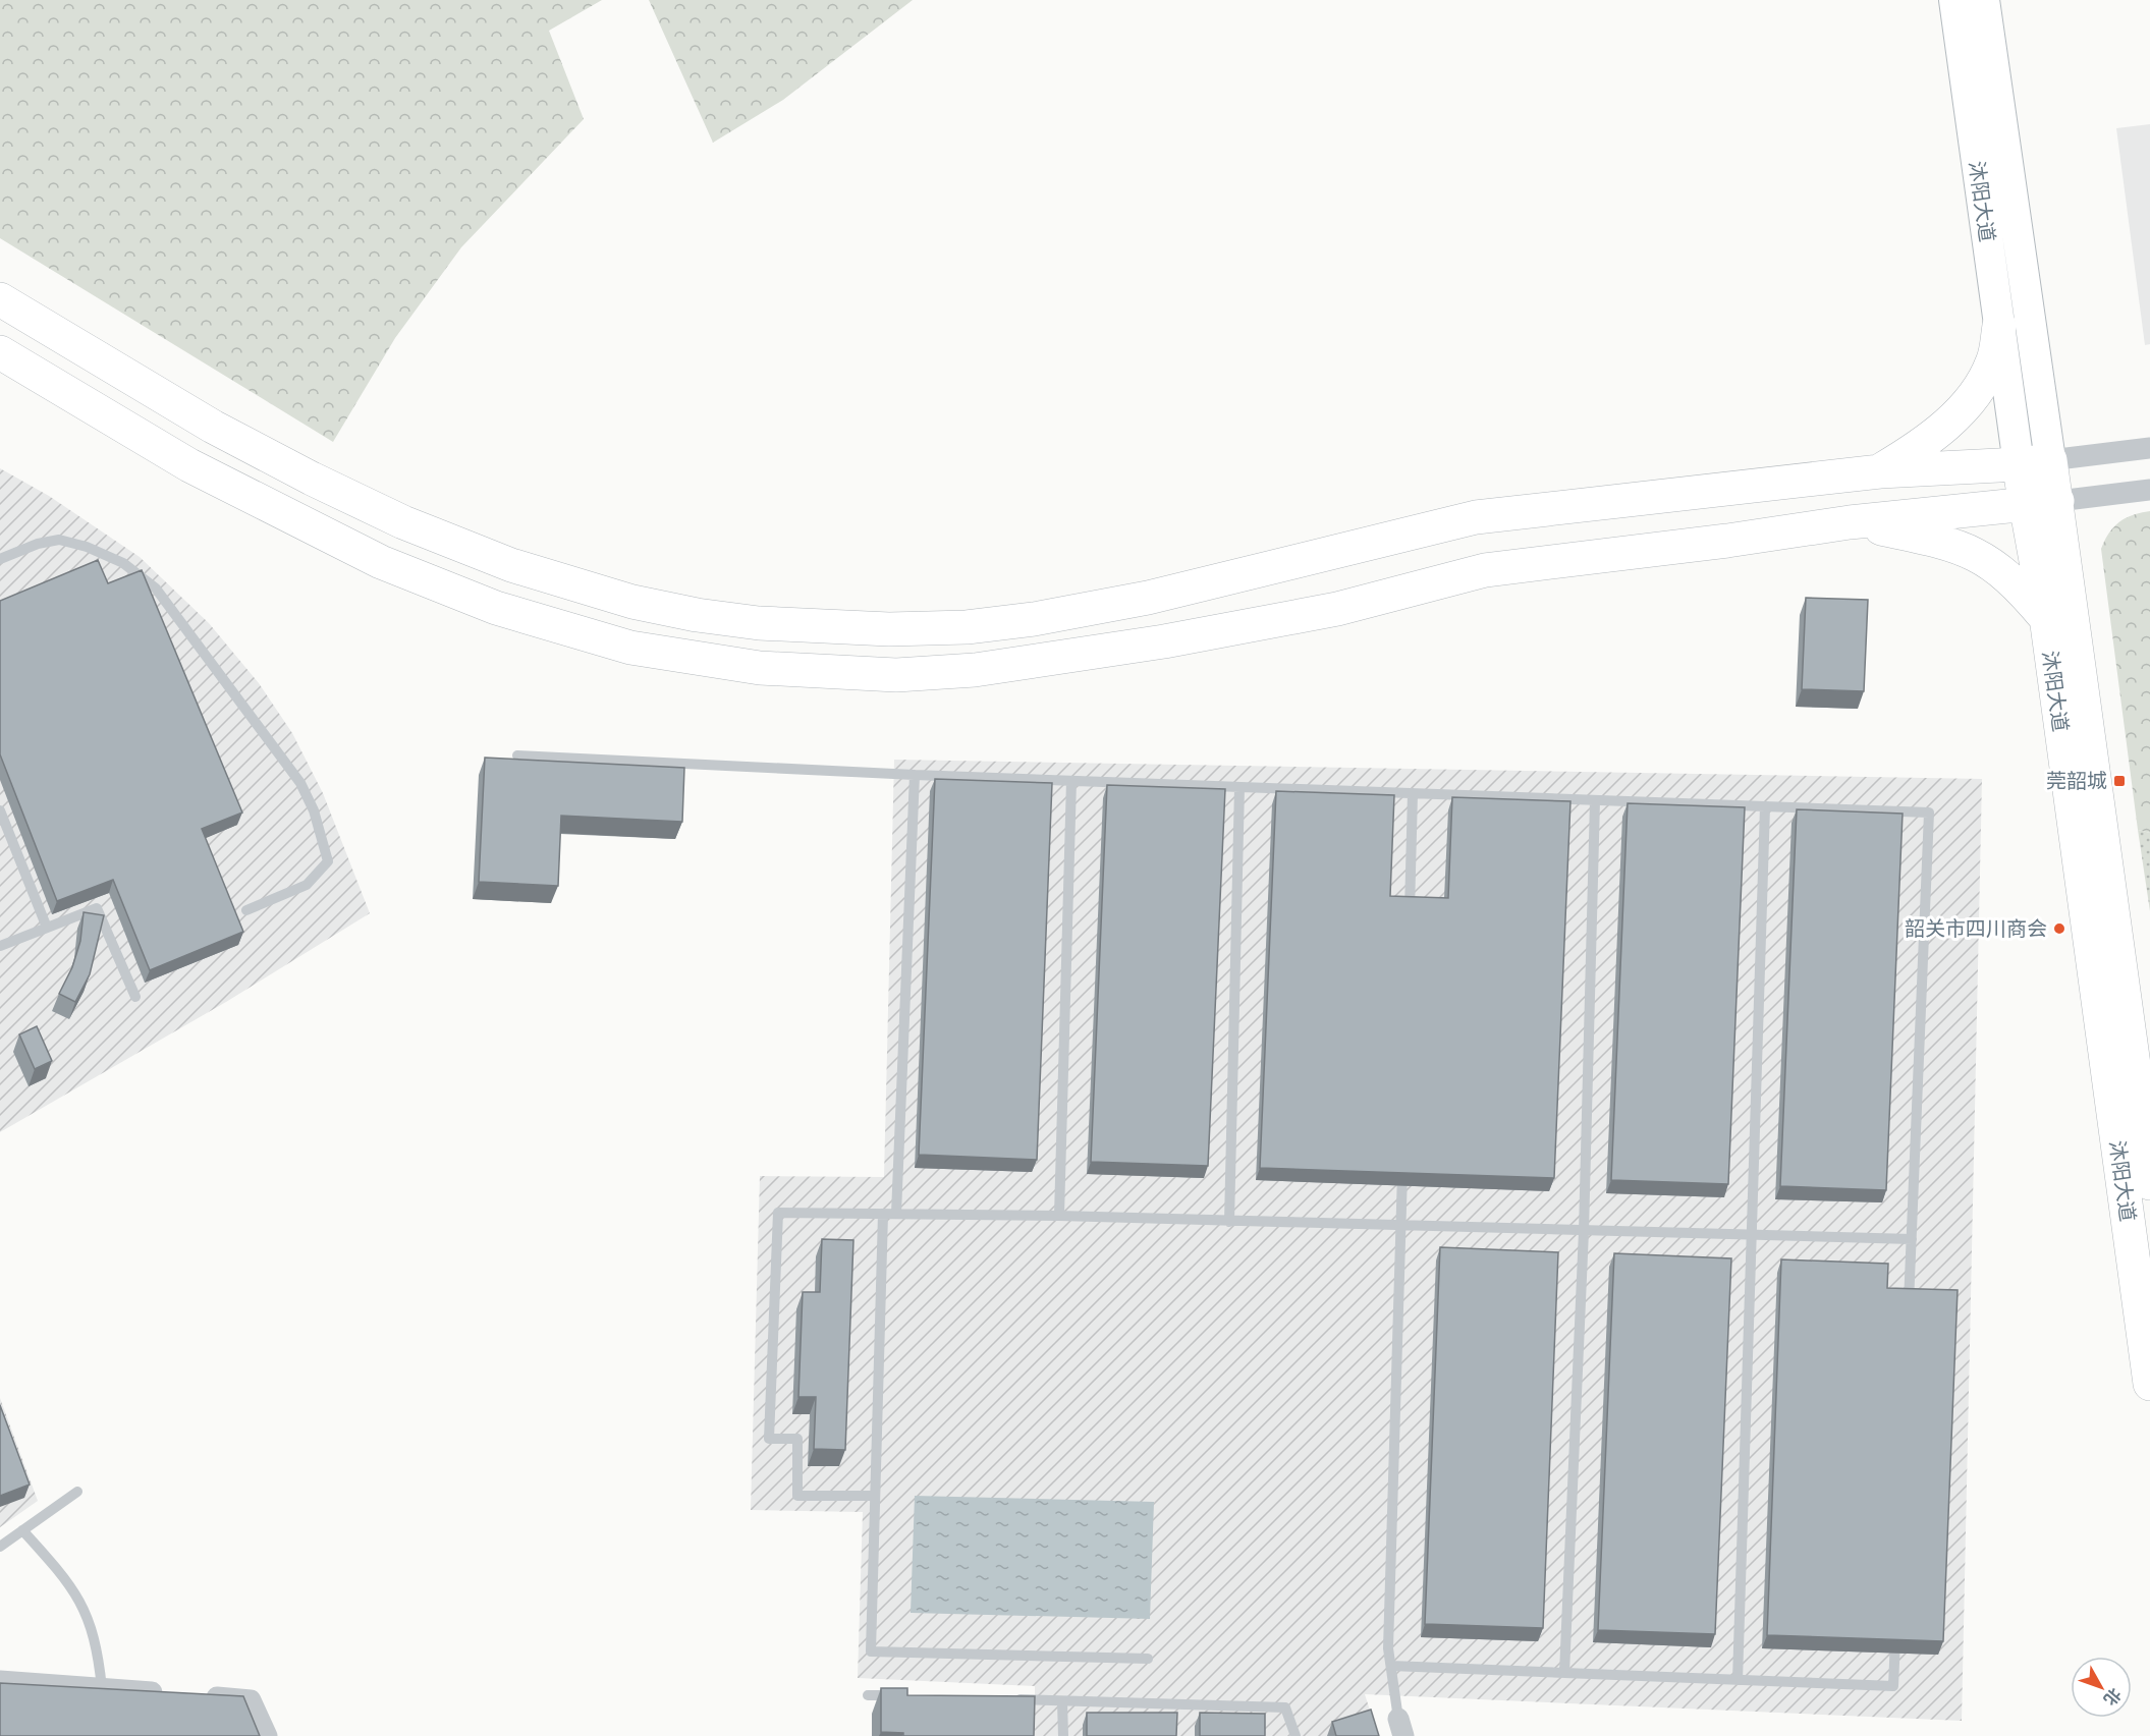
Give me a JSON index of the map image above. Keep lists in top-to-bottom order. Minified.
{"streets":{"main road":["沐阳大道"]},"places":{"transit":["莞韶城"],"other":["韶关市四川商会"]},"north":"bottom right"}
